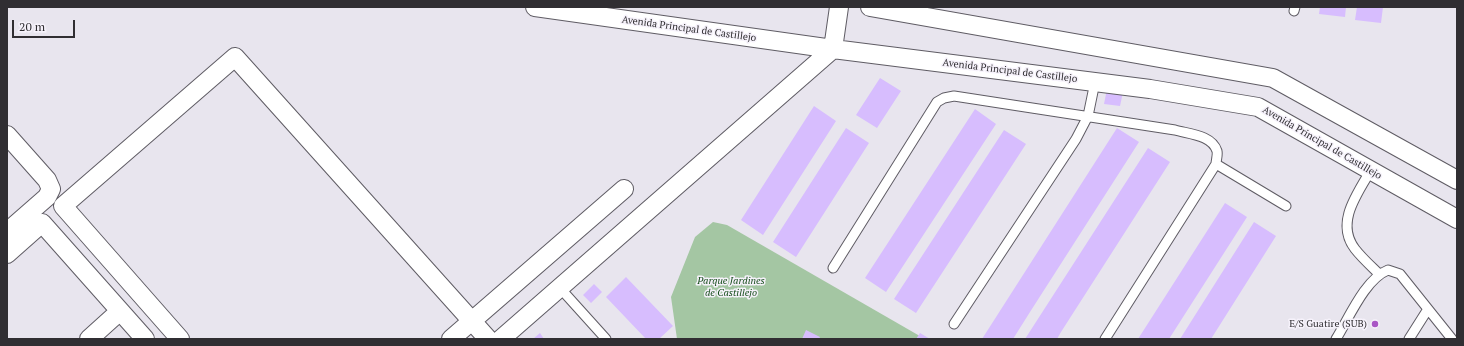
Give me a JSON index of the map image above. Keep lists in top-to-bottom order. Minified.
{"streets":{"street":["Avenida Principal de Castillejo"]},"parks":["Parque Jardines de Castillejo"],"places":["E/S Guatire (SUB)"],"scale_bar":"20 m"}
